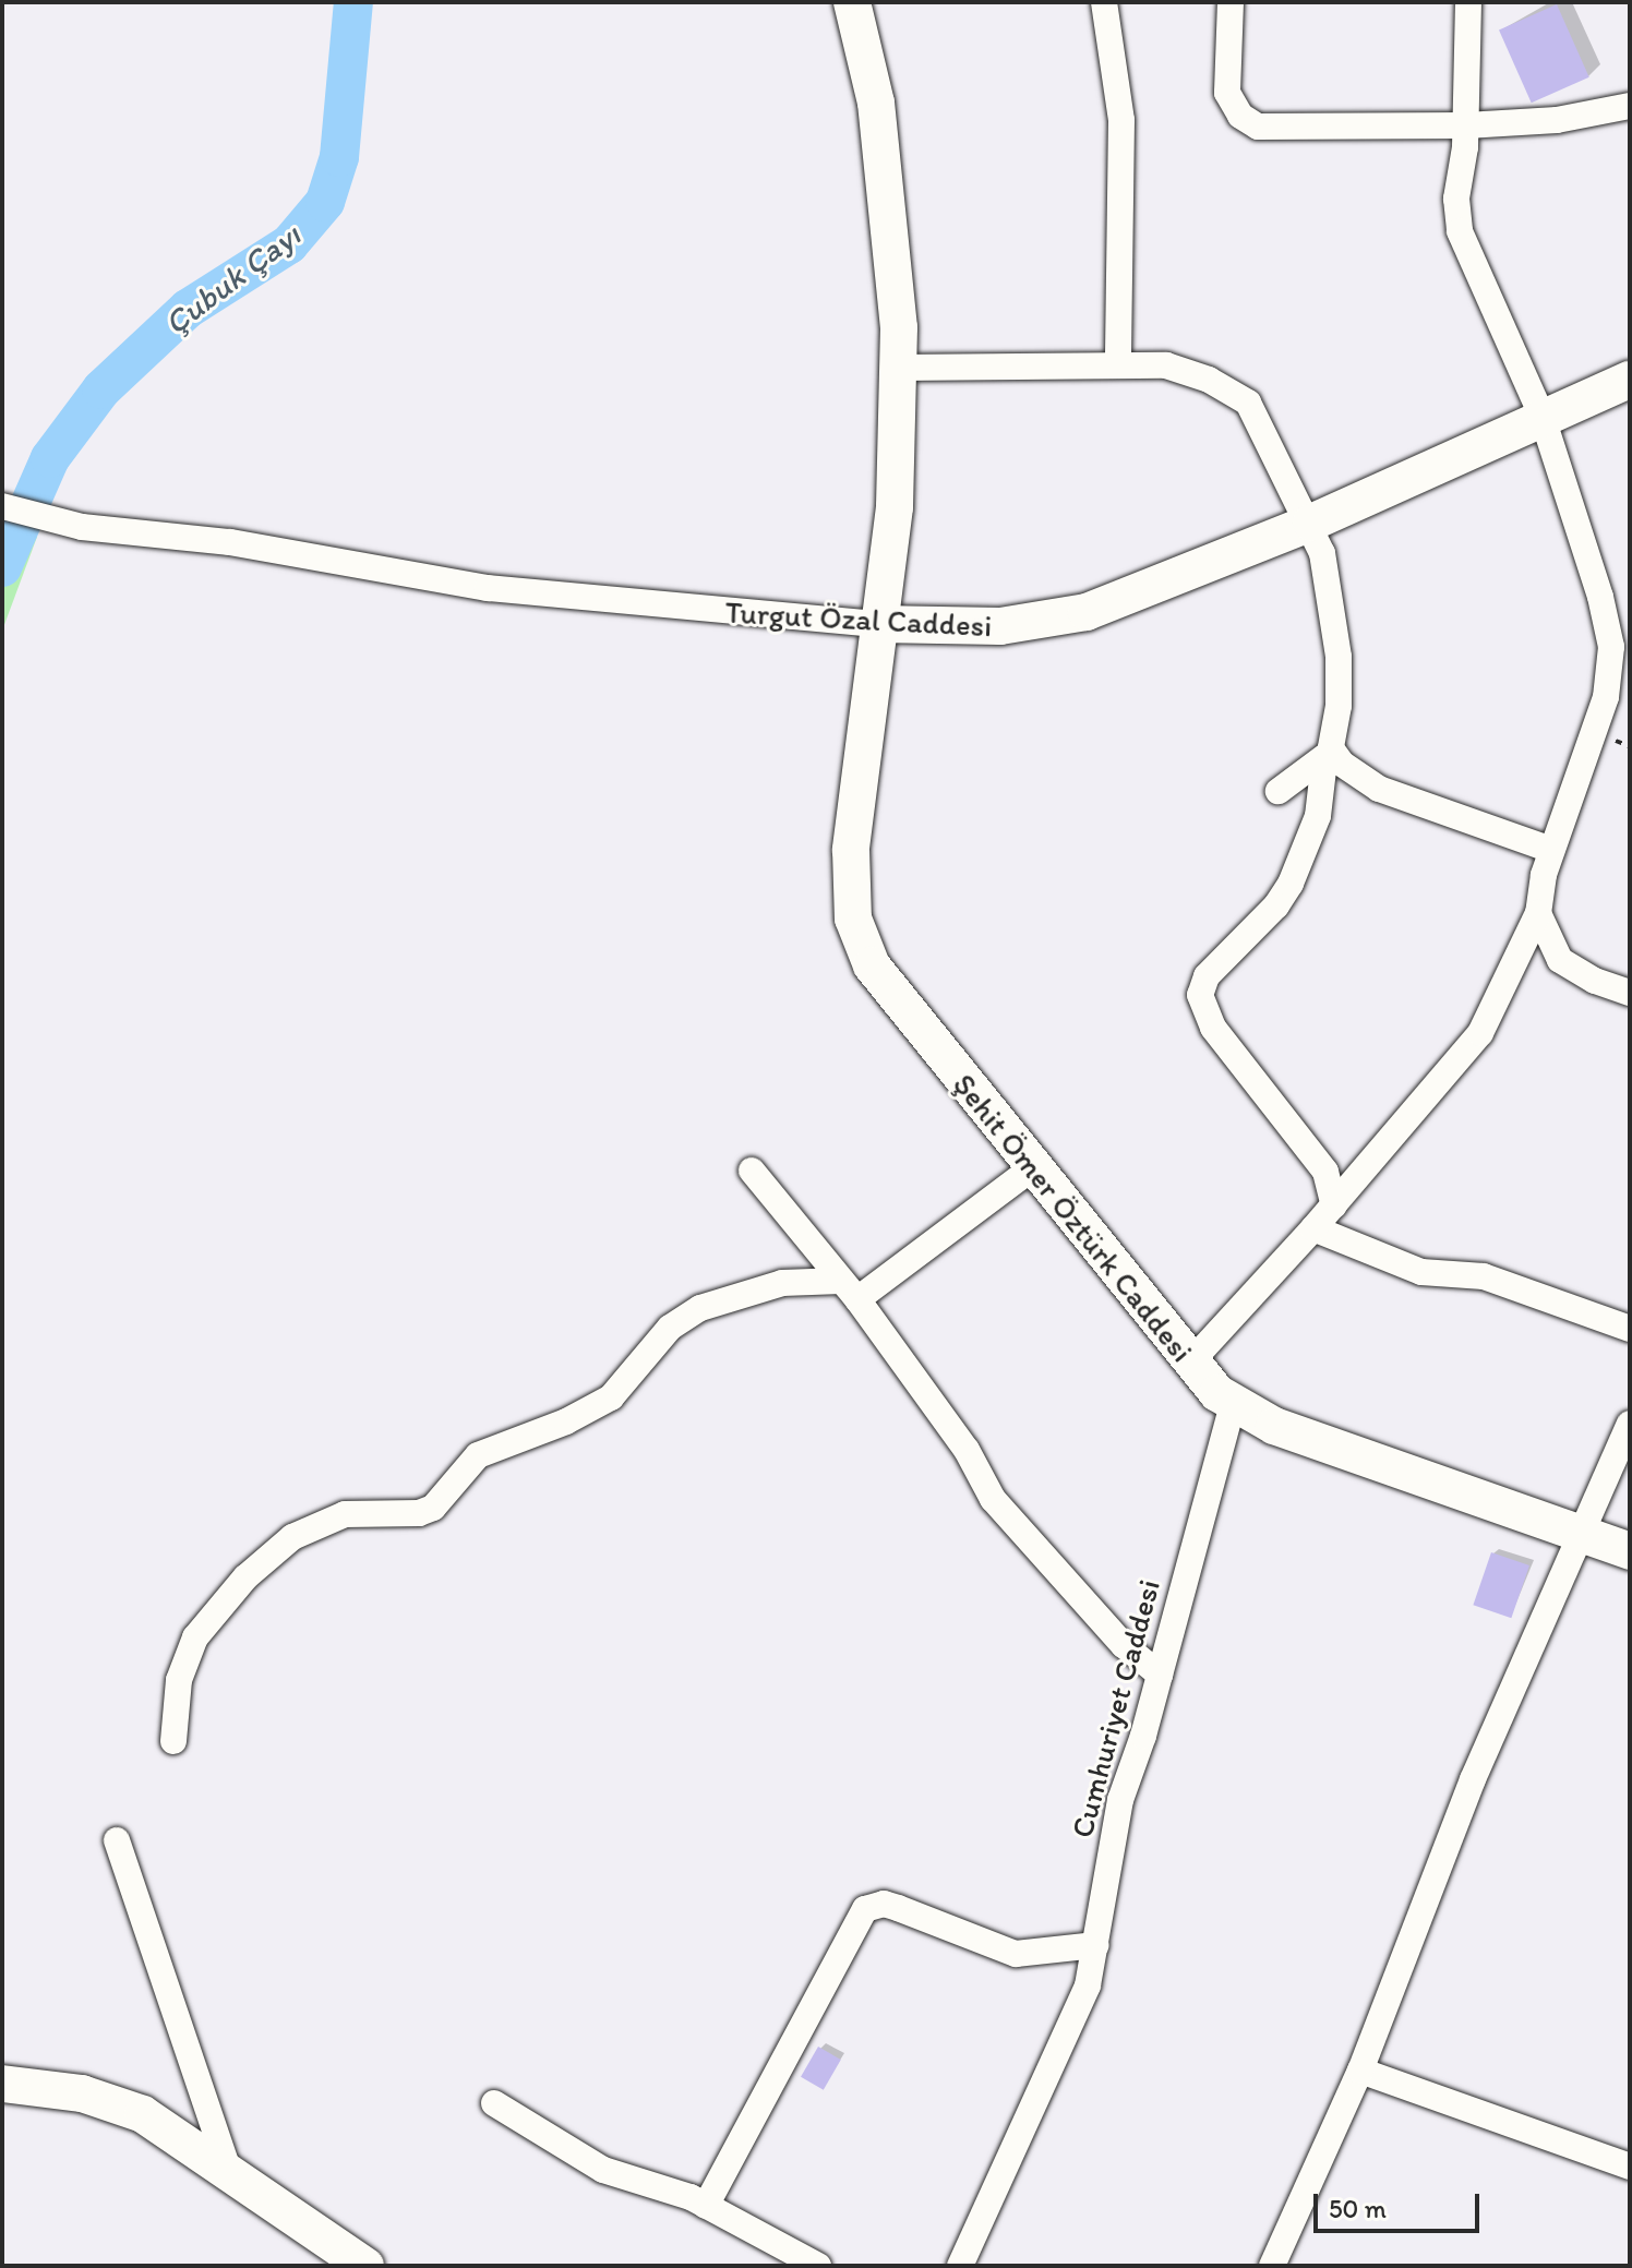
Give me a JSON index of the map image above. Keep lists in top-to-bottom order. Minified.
{"streets":{"street":["Turgut Özal Caddesi","Şehit Ömer Öztürk Caddesi","Cumhuriyet Caddesi"]},"crossings":[["Turgut Özal Caddesi","Şehit Ömer Öztürk Caddesi"],["Şehit Ömer Öztürk Caddesi","Cumhuriyet Caddesi"]],"water":["Çubuk Çayı"],"scale_bar":"50 m"}
